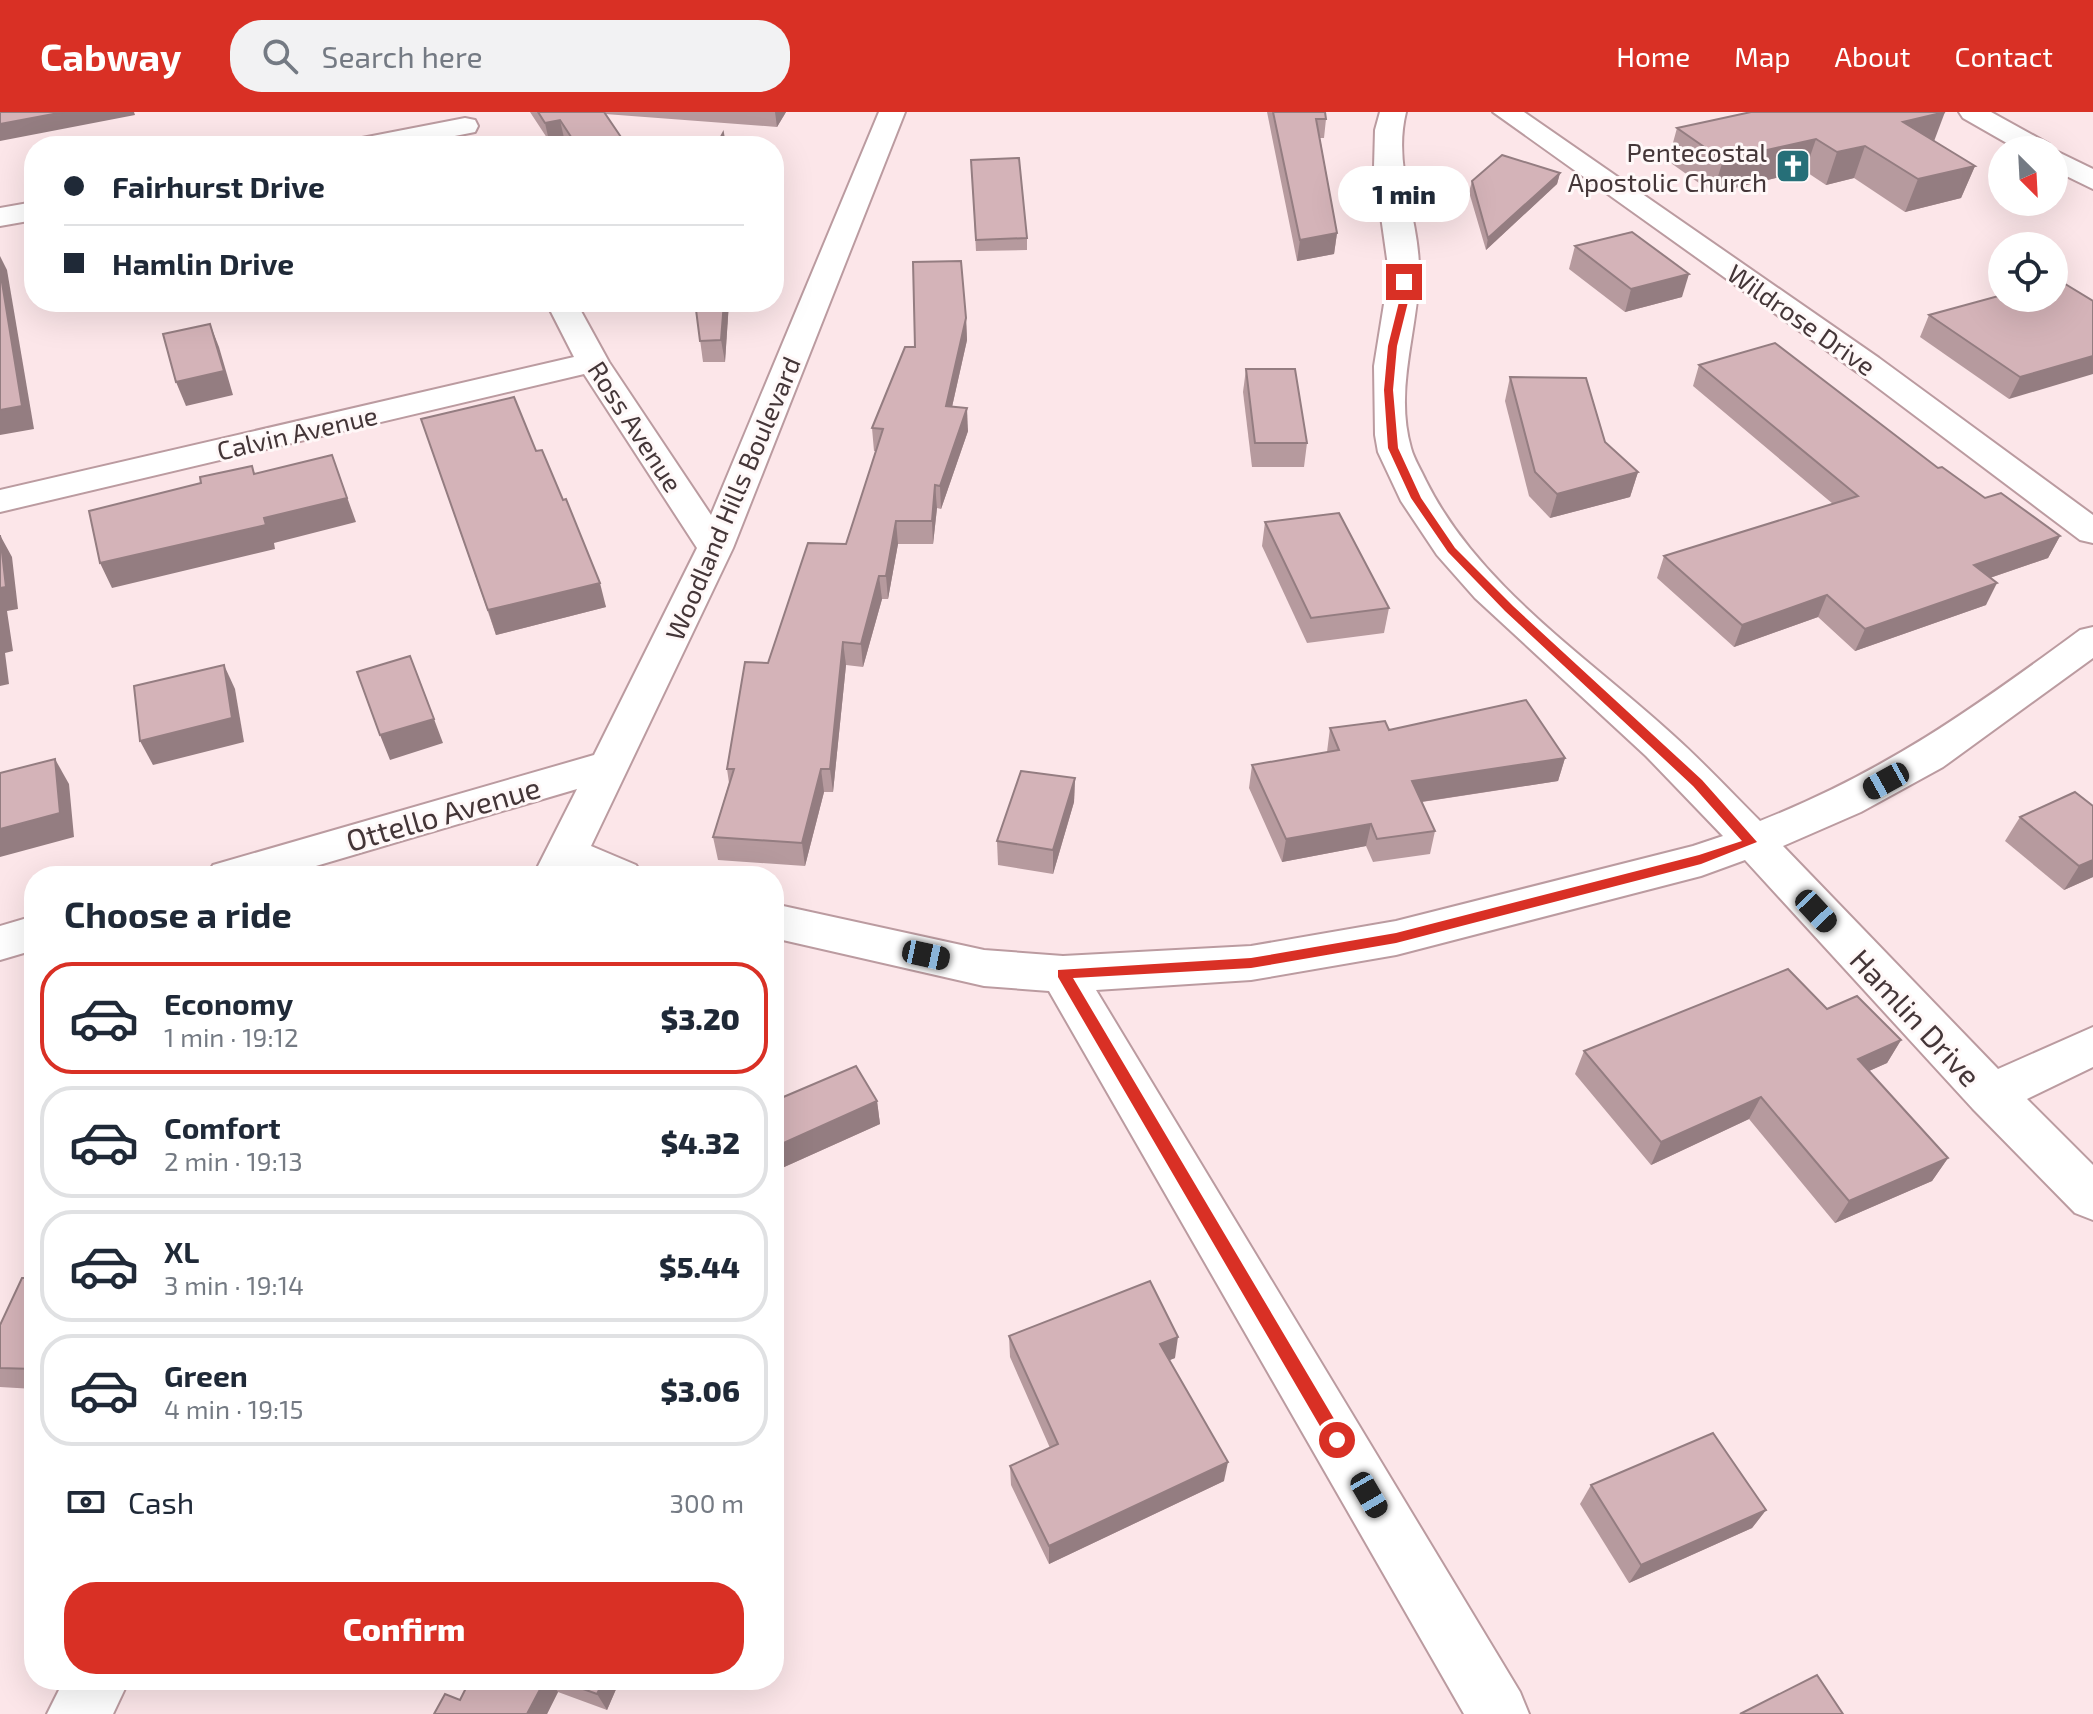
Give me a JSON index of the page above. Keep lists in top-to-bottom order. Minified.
{"streets":{"street":["Wildrose Drive","Ross Avenue","Calvin Avenue","Woodland Hills Boulevard","Ottello Avenue","Hamlin Drive"]},"crossings":[["Ross Avenue","Calvin Avenue"],["Ross Avenue","Woodland Hills Boulevard"],["Woodland Hills Boulevard","Ottello Avenue"]],"places":{"church":["Pentecostal Apostolic Church"]},"north":"bottom right","page":{"header":"Cabway","search":"Search here","nav":["Home","Map","About","Contact"],"banner":["Fairhurst Drive","Hamlin Drive"],"bubble":"1 min","heading":"Choose a ride","list":[{"name":"Economy","note":"1 min · 19:12","value":"$3.20"},{"name":"Comfort","note":"2 min · 19:13","value":"$4.32"},{"name":"XL","note":"3 min · 19:14","value":"$5.44"},{"name":"Green","note":"4 min · 19:15","value":"$3.06"}],"pay":["Cash","300 m"],"buttons":"Confirm"}}
